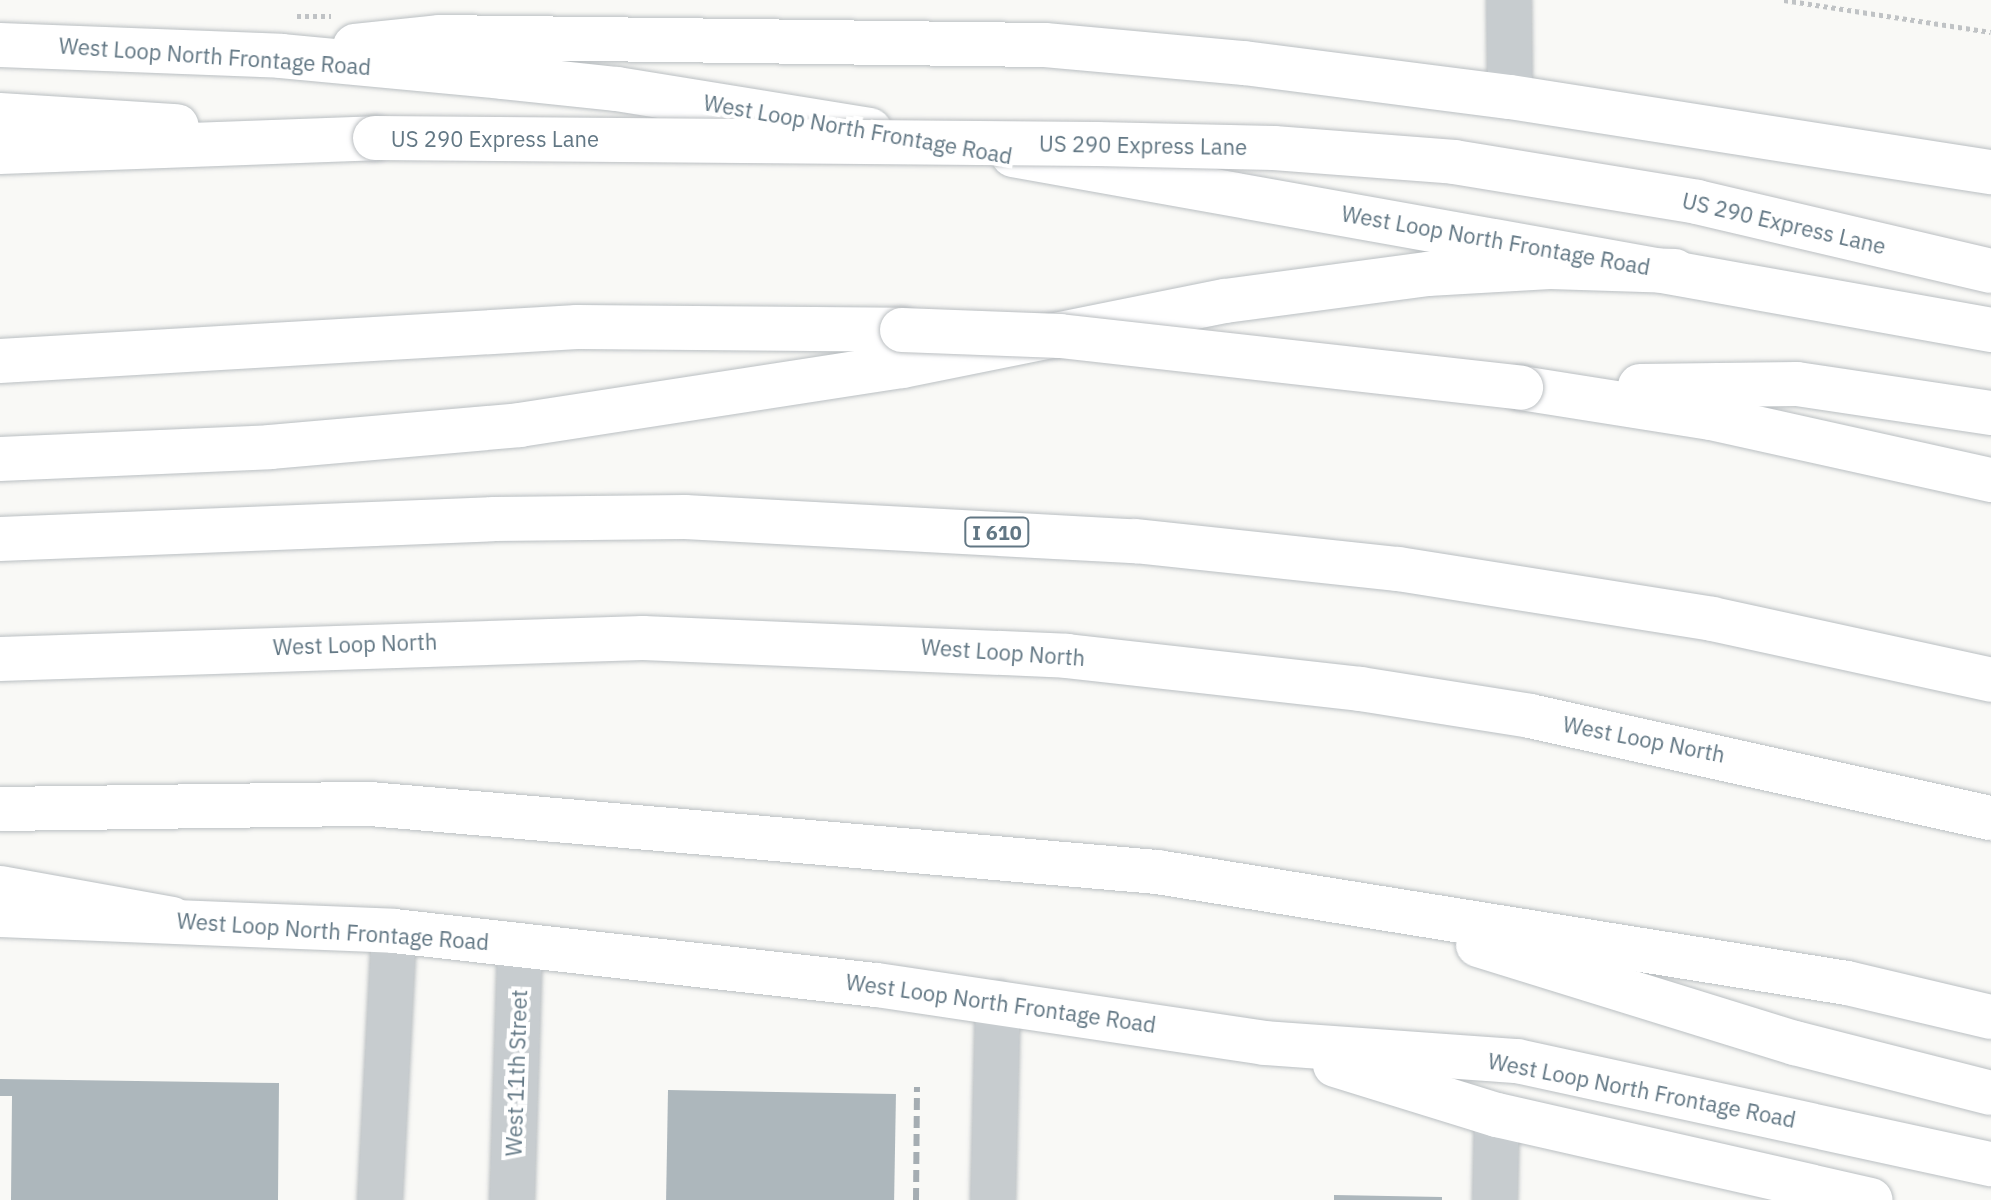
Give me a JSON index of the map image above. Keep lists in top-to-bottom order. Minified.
{"streets":{"main road":["West Loop North Frontage Road","US 290 Express Lane","I 610","West Loop North"],"street":["West 11th Street"]},"crossings":[["West Loop North Frontage Road","West 11th Street"]]}
